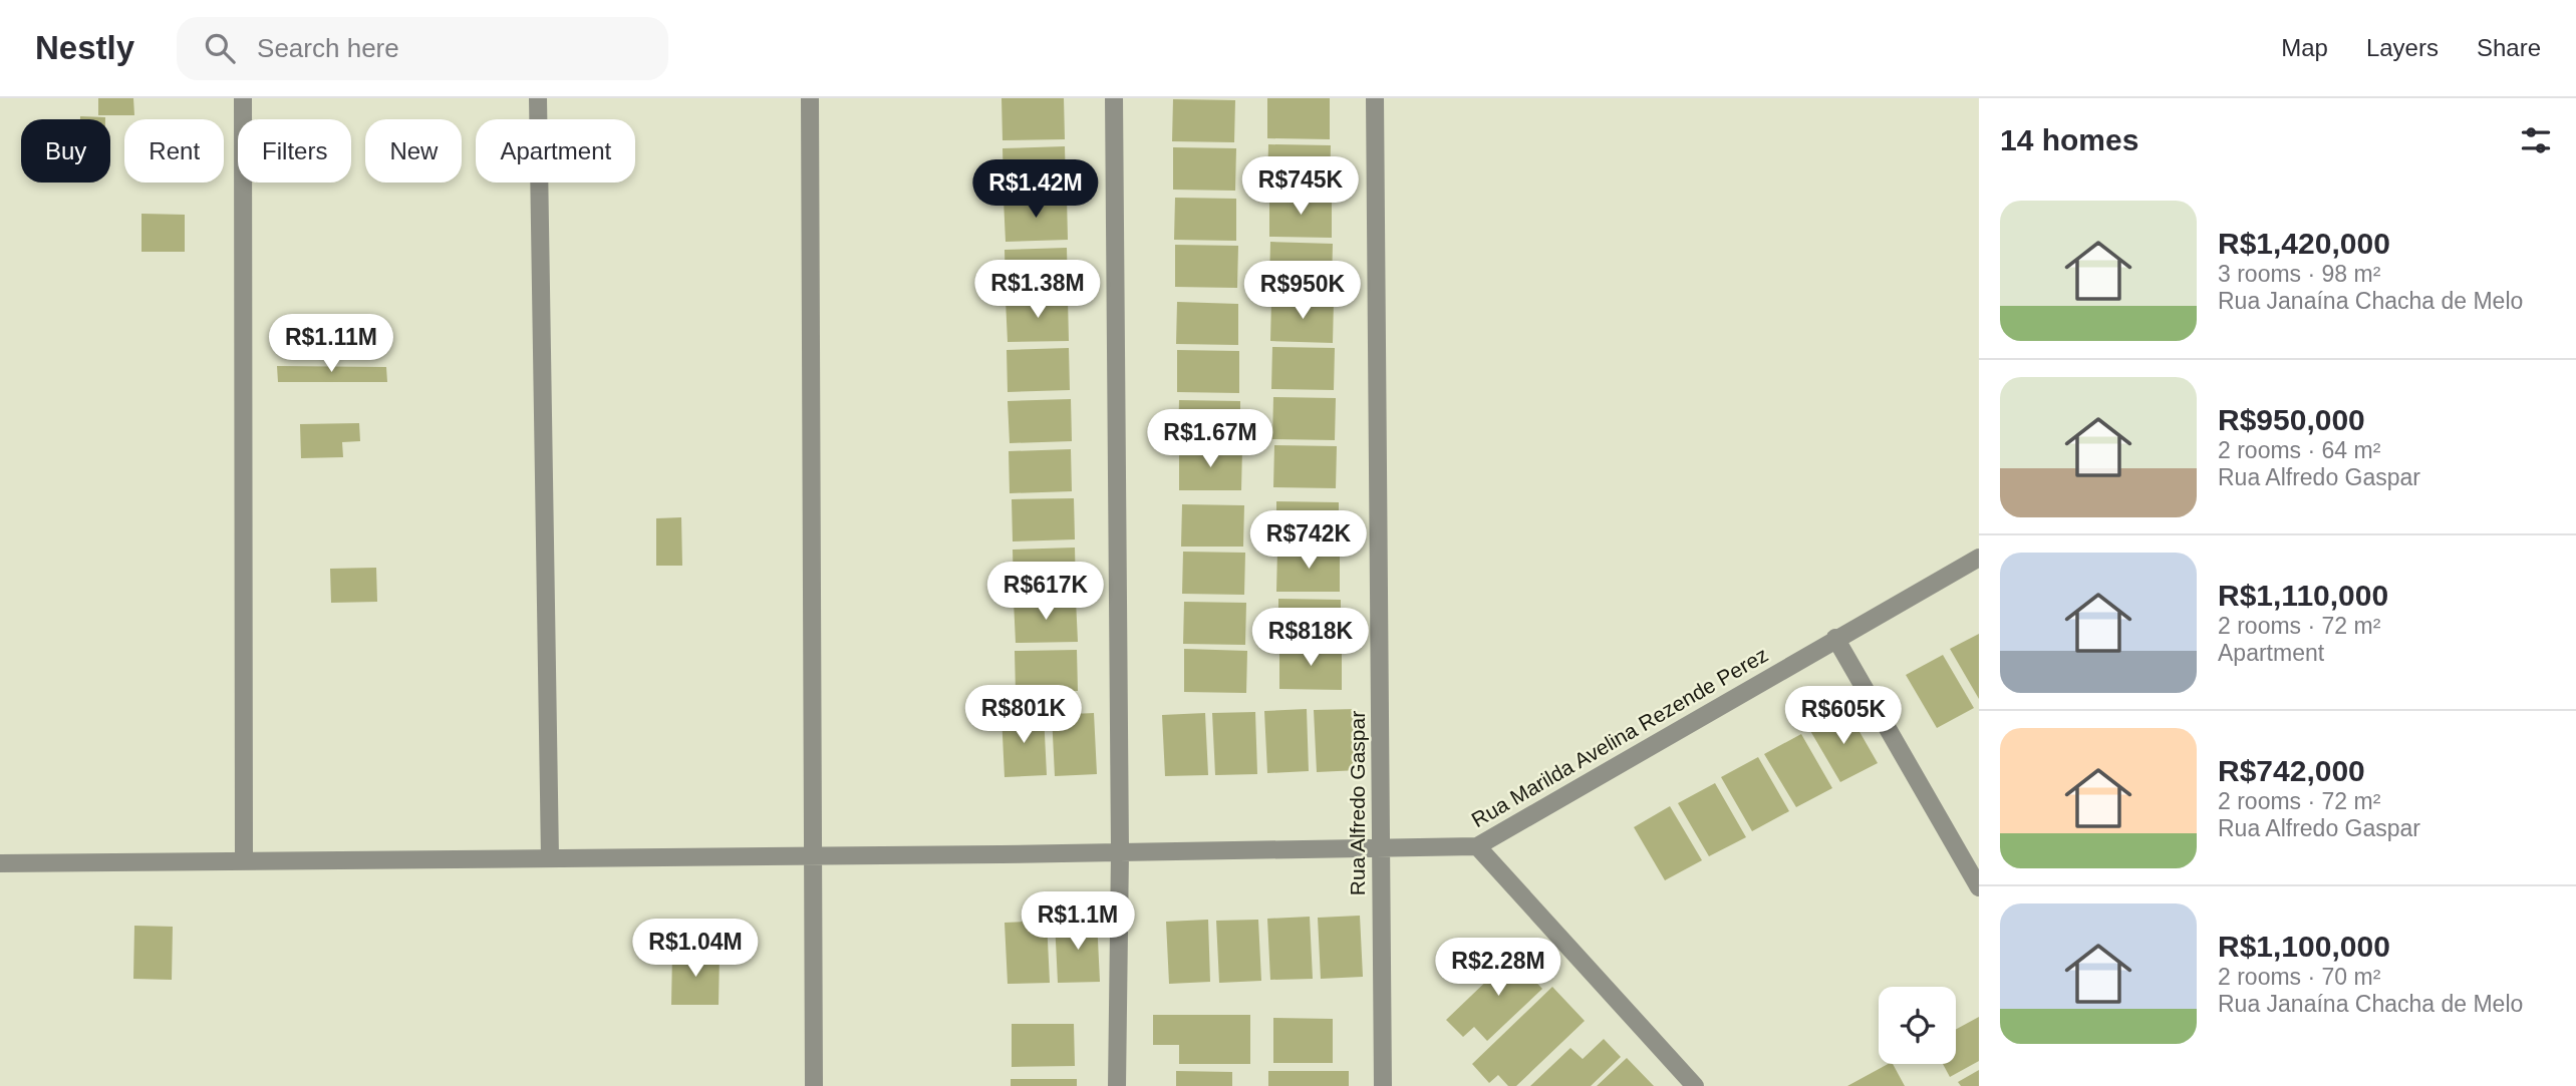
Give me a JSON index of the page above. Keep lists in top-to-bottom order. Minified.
{"streets":{"street":["Rua Marilda Avelina Rezende Perez","Rua Alfredo Gaspar"]},"crossings":[["Rua Marilda Avelina Rezende Perez","Rua Alfredo Gaspar"]],"page":{"header":"Nestly","search":"Search here","nav":["Map","Layers","Share"],"heading":"14 homes","chip":["Buy","Rent","Filters","New","Apartment"],"price":["R$745K","R$1.42M","R$1.38M","R$950K","R$1.11M","R$1.67M","R$742K","R$617K","R$818K","R$801K","R$605K","R$1.1M","R$1.04M","R$2.28M"],"list":[{"name":"R$1,420,000","note":"3 rooms · 98 m² · Rua Janaína Chacha de Melo"},{"name":"R$950,000","note":"2 rooms · 64 m² · Rua Alfredo Gaspar"},{"name":"R$1,110,000","note":"2 rooms · 72 m² · Apartment"},{"name":"R$742,000","note":"2 rooms · 72 m² · Rua Alfredo Gaspar"},{"name":"R$1,100,000","note":"2 rooms · 70 m² · Rua Janaína Chacha de Melo"}]}}
